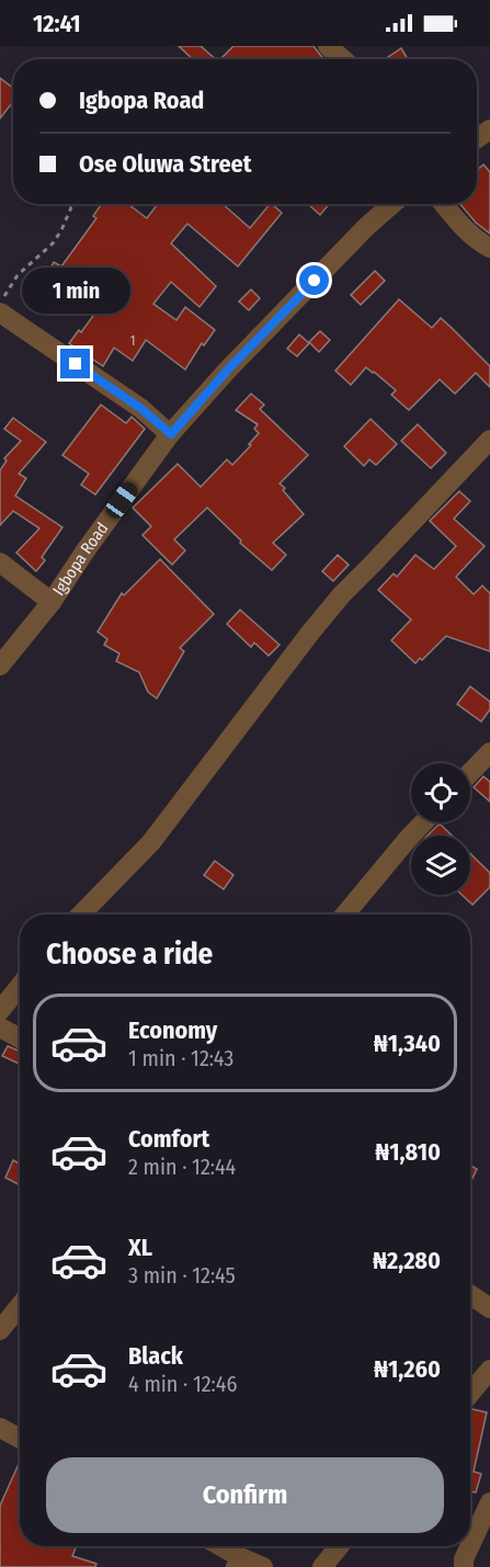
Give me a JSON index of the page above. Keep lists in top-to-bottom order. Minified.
{"streets":{"street":["Igbopa Road"]},"house_numbers":["1"],"page":{"status":"12:41","banner":["Igbopa Road","Ose Oluwa Street"],"bubble":"1 min","heading":"Choose a ride","list":[{"name":"Economy","note":"1 min · 12:43","value":"₦1,340"},{"name":"Comfort","note":"2 min · 12:44","value":"₦1,810"},{"name":"XL","note":"3 min · 12:45","value":"₦2,280"},{"name":"Black","note":"4 min · 12:46","value":"₦1,260"}],"buttons":"Confirm"}}
